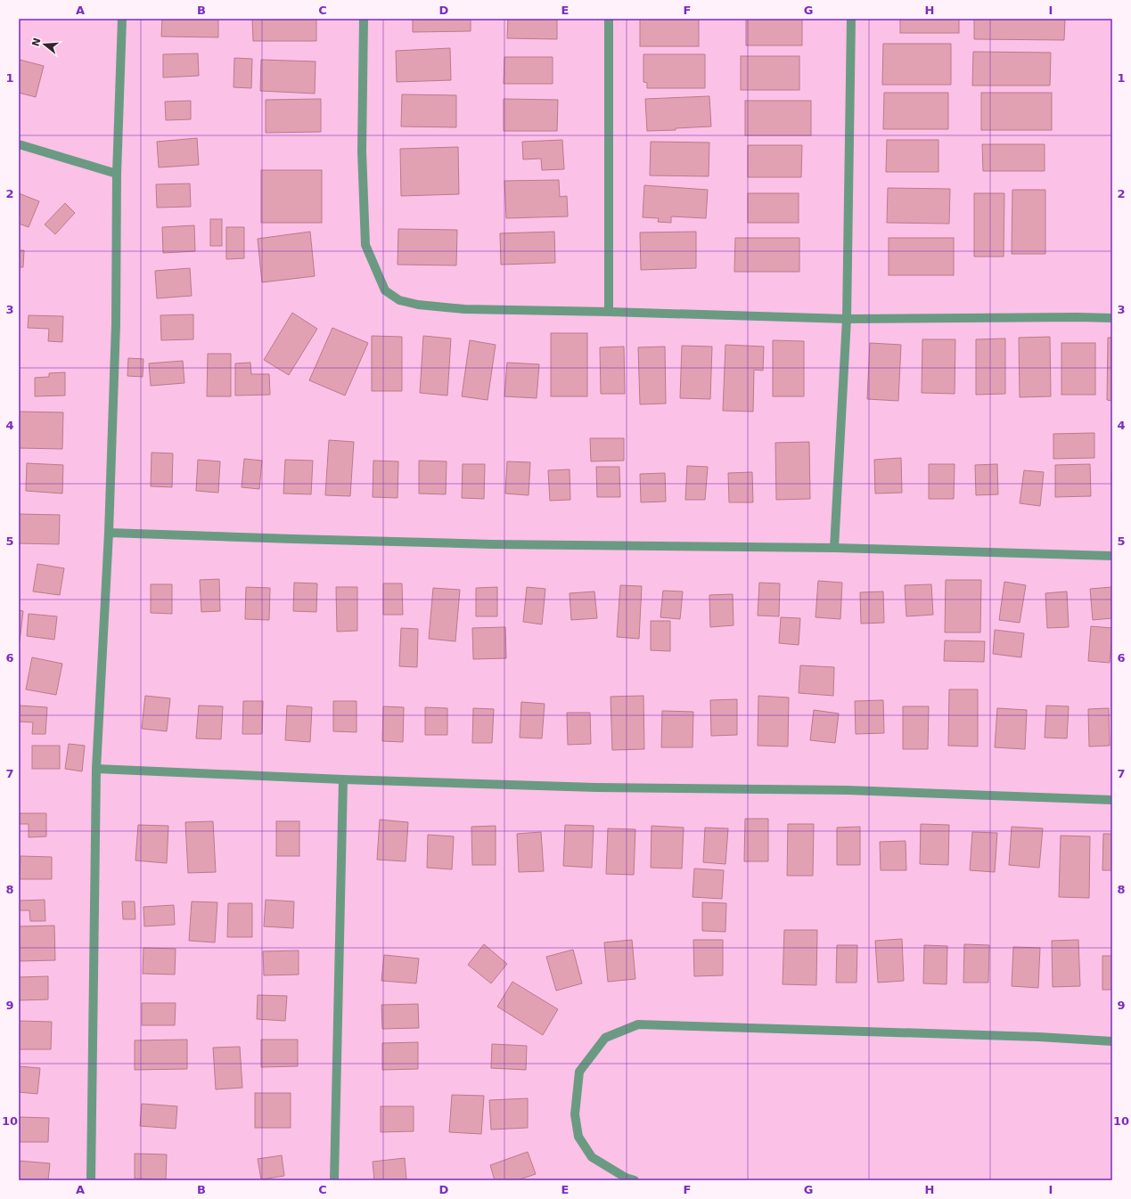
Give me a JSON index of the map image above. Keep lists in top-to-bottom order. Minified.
{"north":"left","grid":{"columns":["A","B","C","D","E","F","G","H","I"],"rows":["1","2","3","4","5","6","7","8","9","10"]}}
